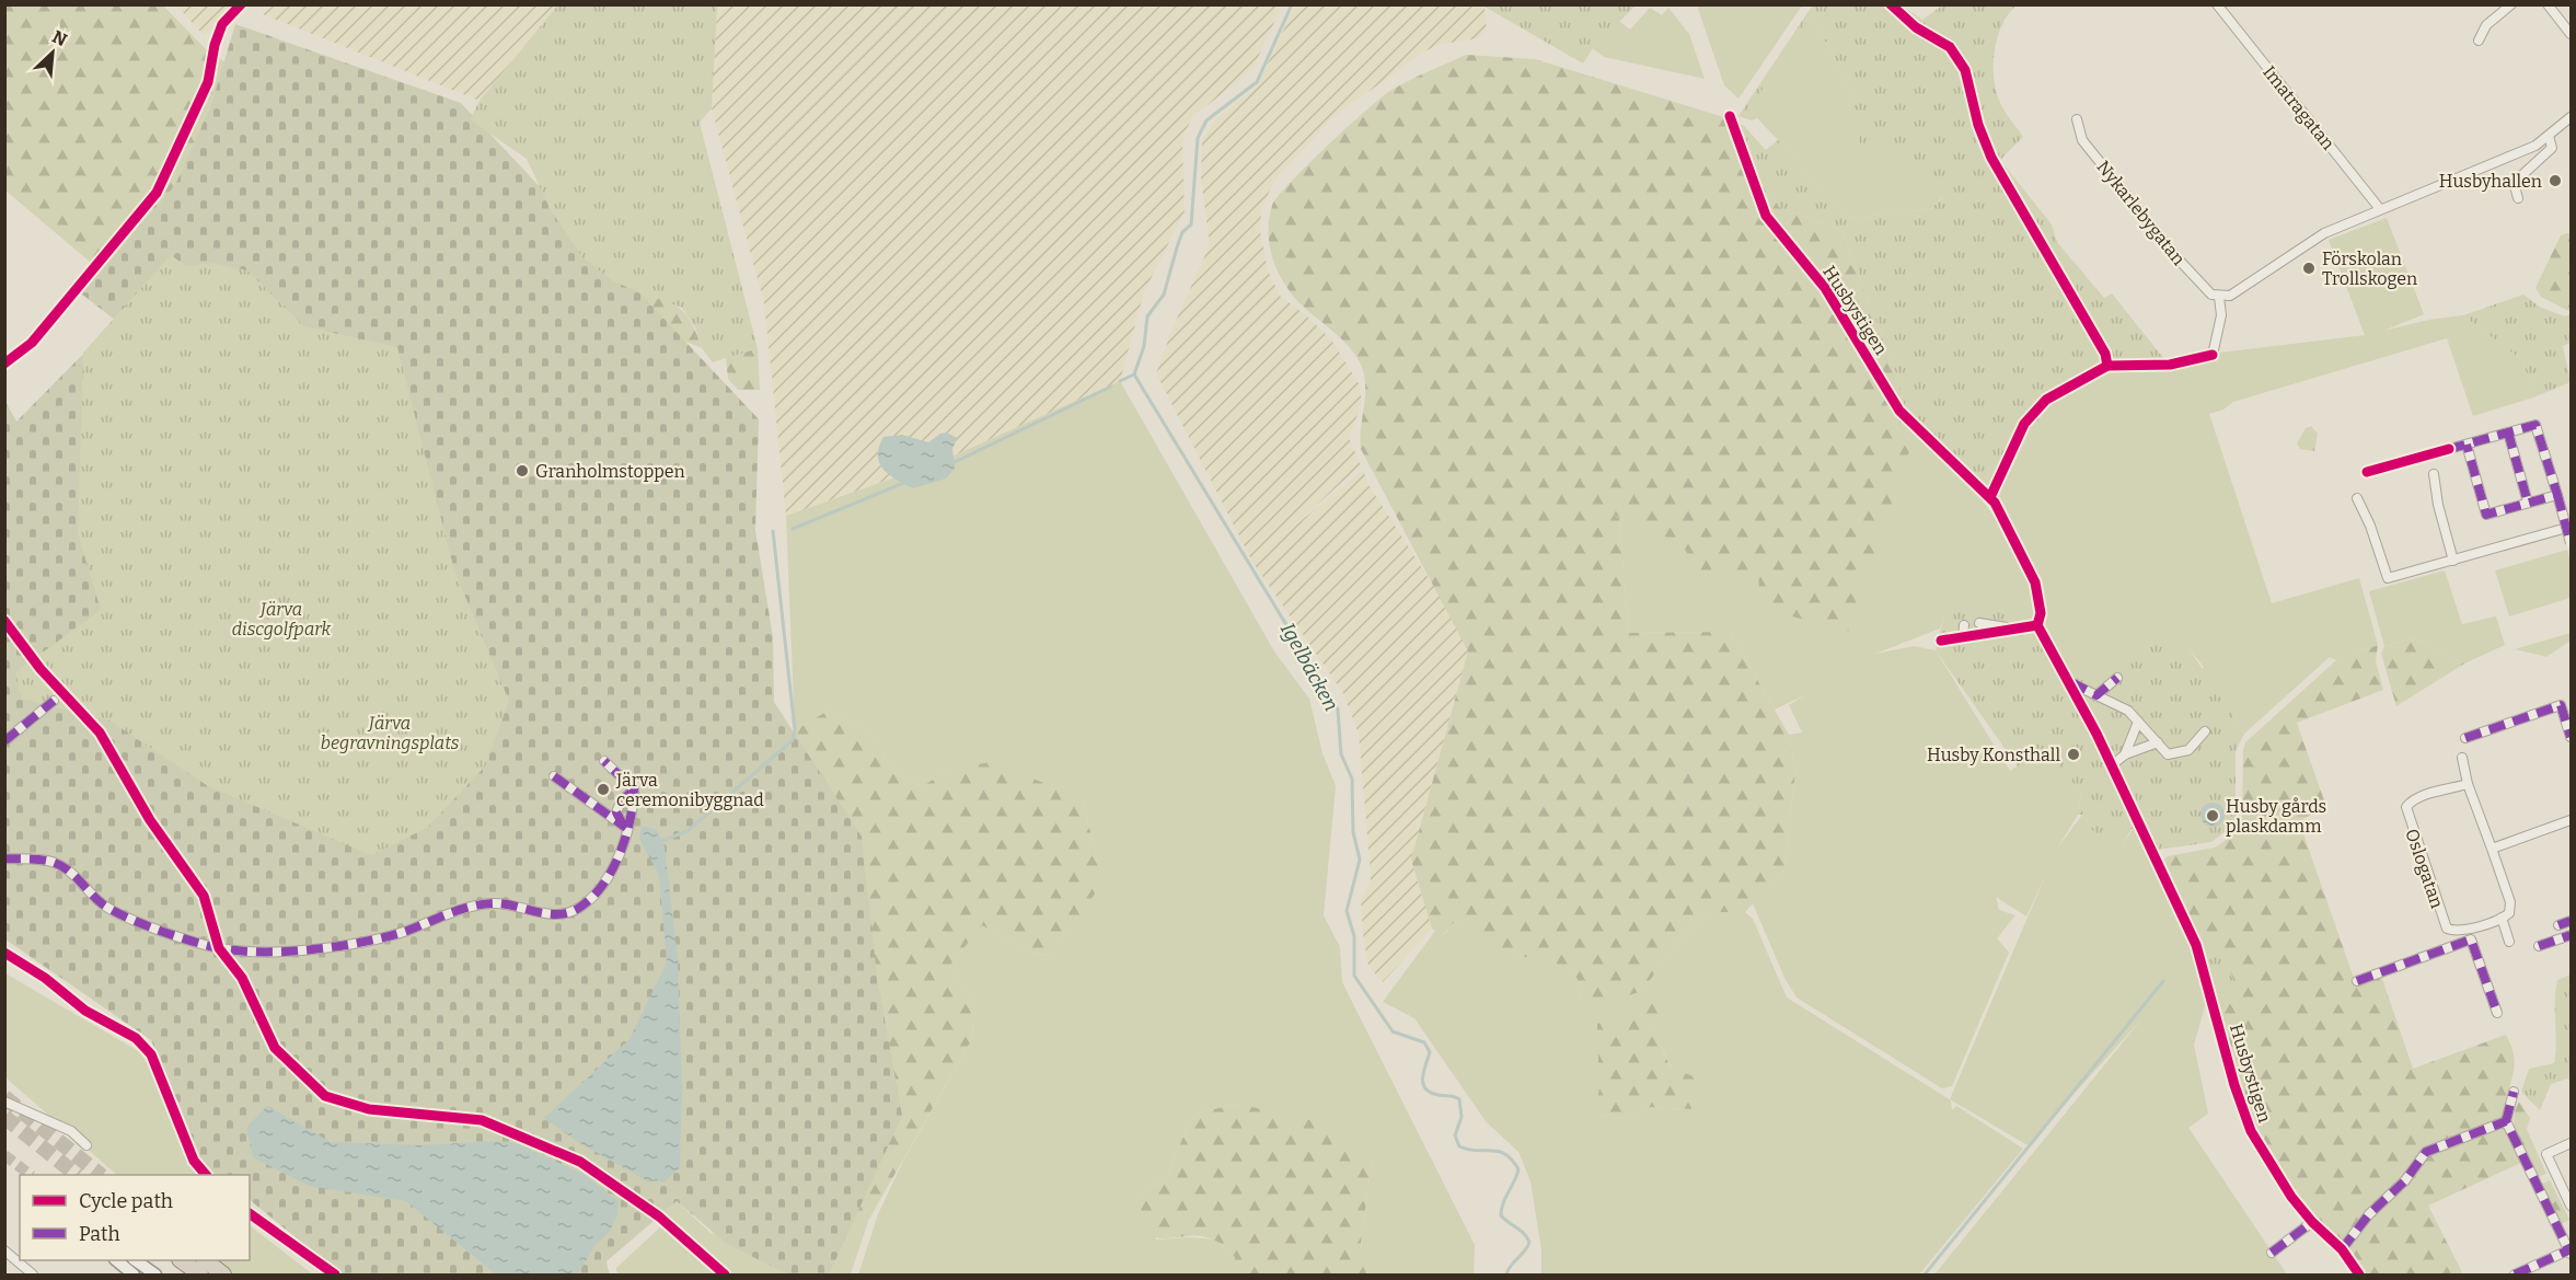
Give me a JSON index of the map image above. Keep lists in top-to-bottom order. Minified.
{"streets":{"street":["Imatragatan","Nykarlebygatan","Oslogatan"],"cycle path":["Husbystigen"]},"water":["Igelbäcken"],"parks":["Järva discgolfpark","Järva begravningsplats"],"places":["Husbyhallen","Förskolan Trollskogen","Granholmstoppen","Husby Konsthall","Järva ceremonibyggnad","Husby gårds plaskdamm"],"legend":["Cycle path","Path"],"north":"top right"}
